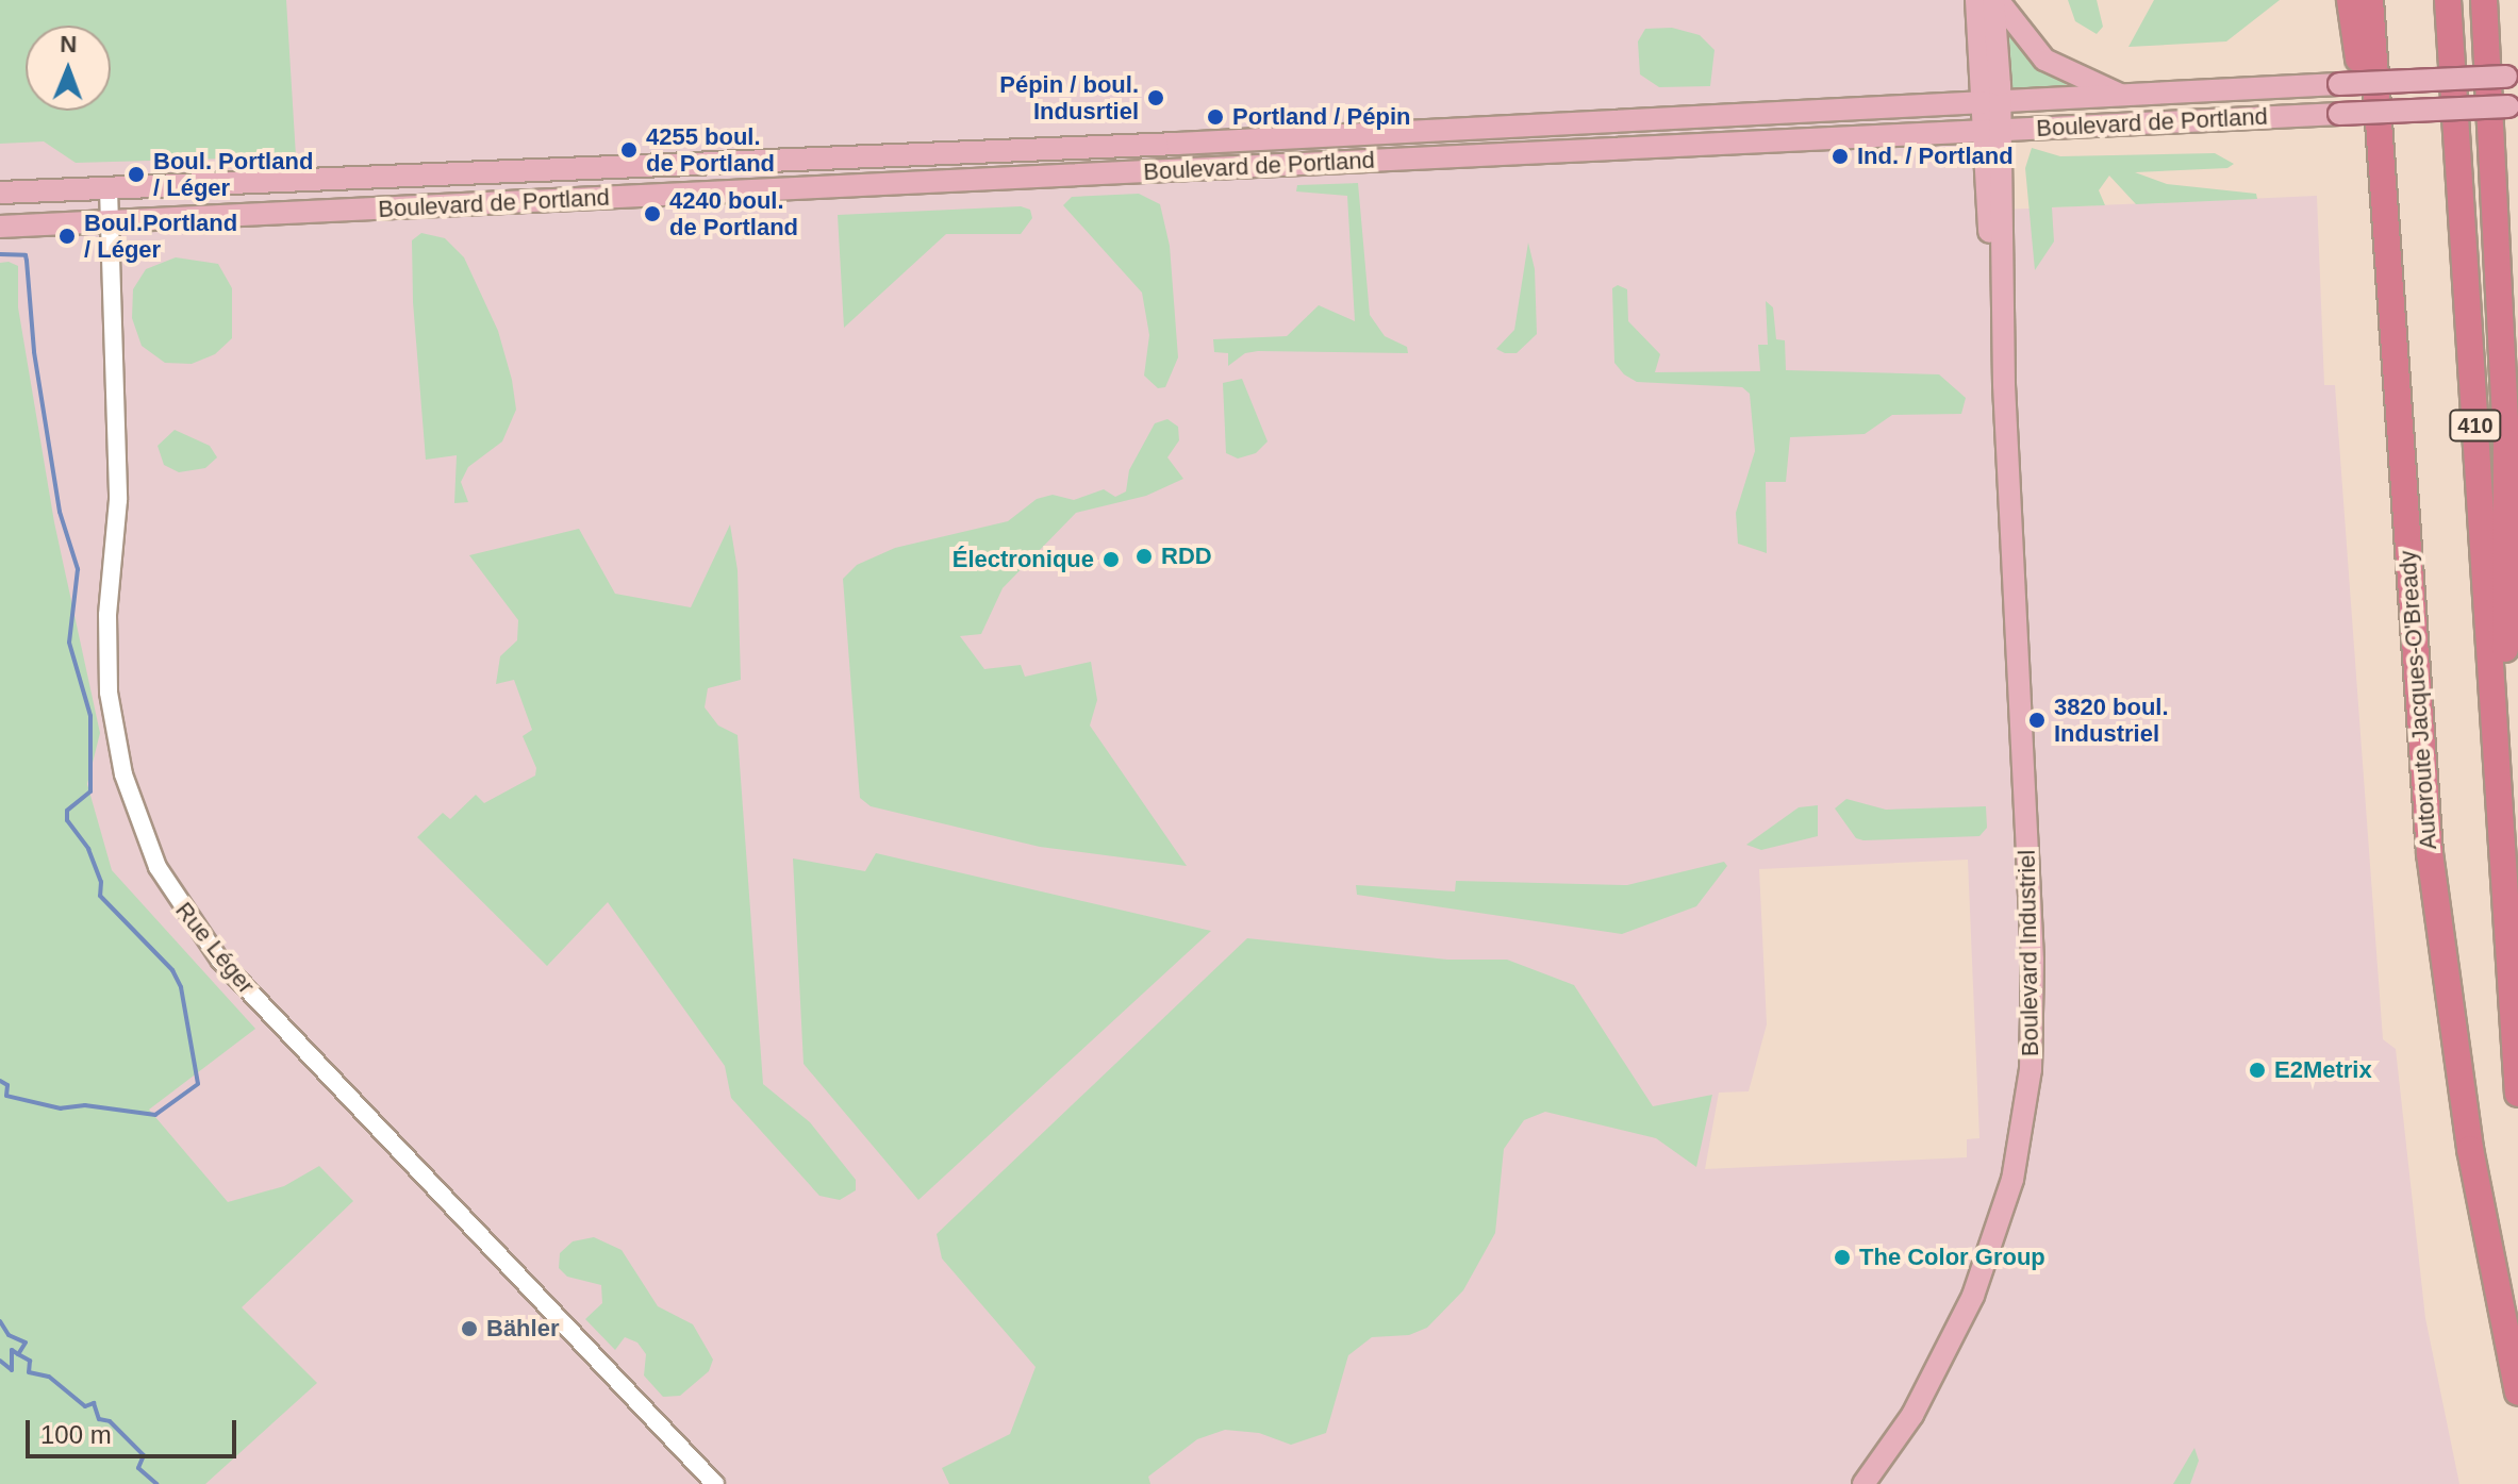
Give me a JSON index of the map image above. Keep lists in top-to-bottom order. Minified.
{"streets":{"highway":["410","Autoroute Jacques-O'Bready"],"main road":["Boulevard de Portland","Boulevard Industriel"],"street":["Rue Léger"]},"crossings":[["Boulevard de Portland","Rue Léger"],["Boulevard de Portland","Boulevard Industriel"]],"places":["Pépin / boul. Indusrtiel","Portland / Pépin","4255 boul. de Portland","Ind. / Portland","Boul. Portland / Léger","4240 boul. de Portland","Boul.Portland / Léger","RDD","Électronique","3820 boul. Industriel","E2Metrix","The Color Group","Bähler"],"scale_bar":"100 m","north":"top"}
